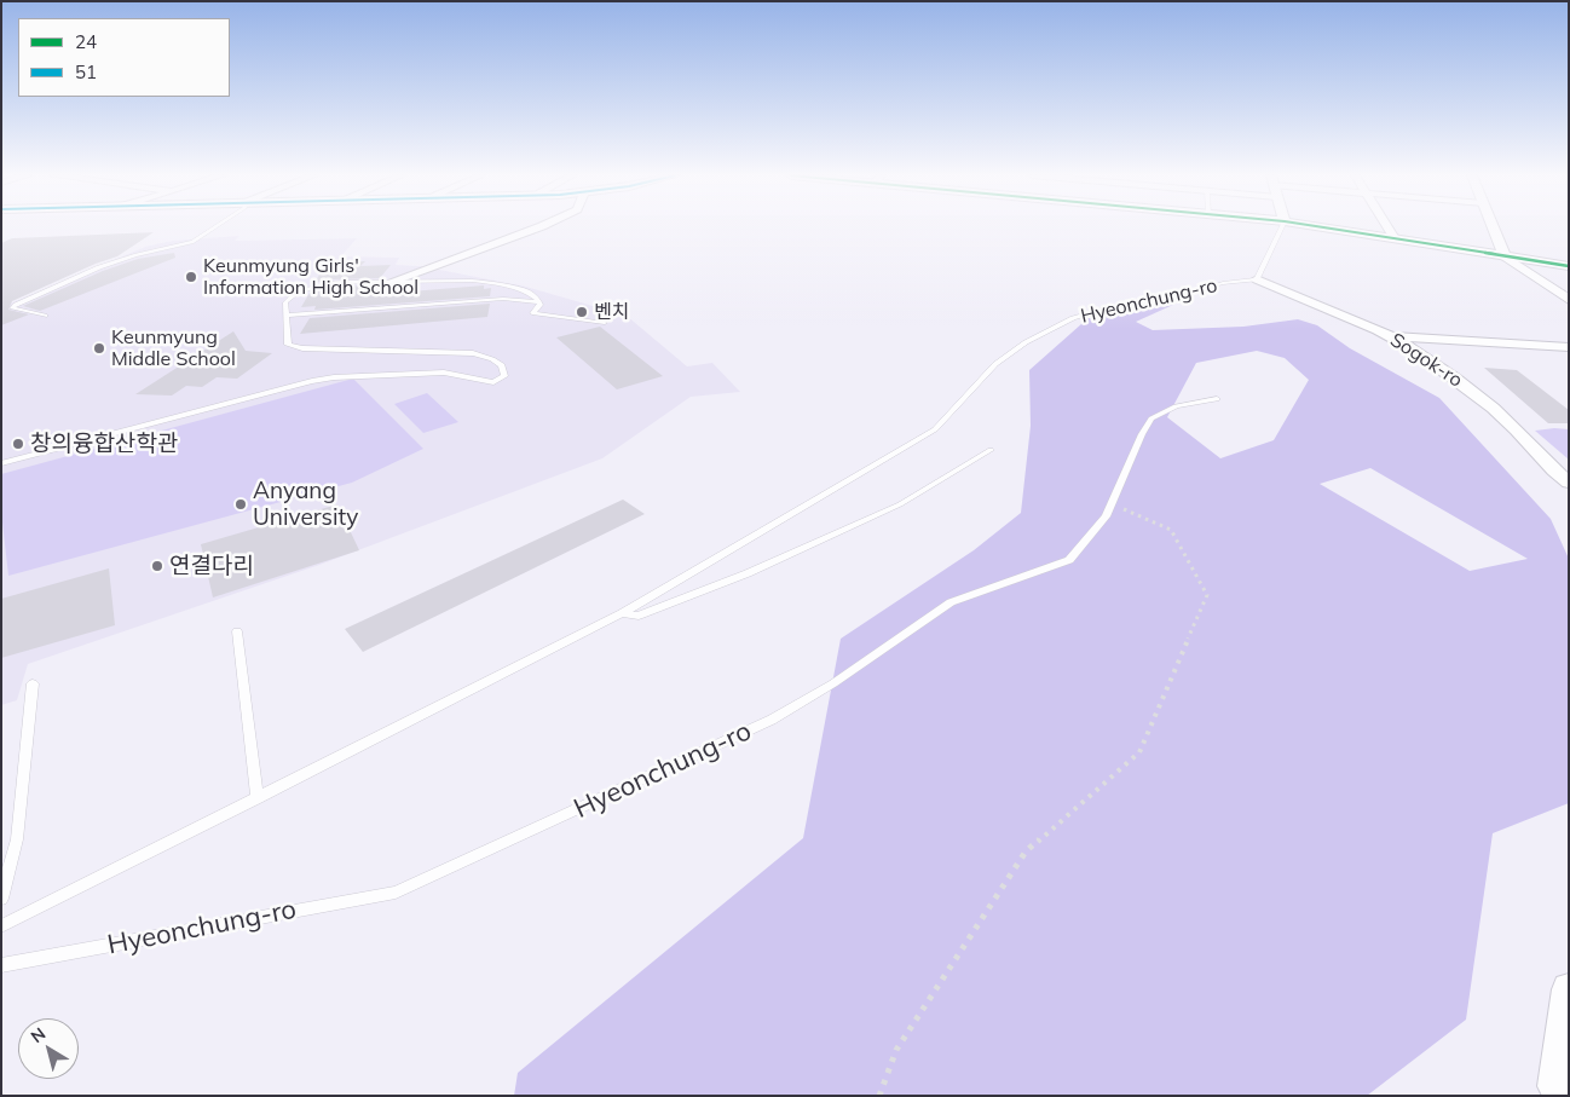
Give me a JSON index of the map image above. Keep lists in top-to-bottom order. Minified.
{"streets":{"street":["Sogok-ro"],"lane":["Hyeonchung-ro"]},"crossings":[["Hyeonchung-ro","Sogok-ro"]],"places":["Keunmyung Girls' Information High School","벤치","Keunmyung Middle School","창의융합산학관","Anyang University","연결다리"],"lines":["transit line 24"],"legend":["24","51"],"north":"top left"}
